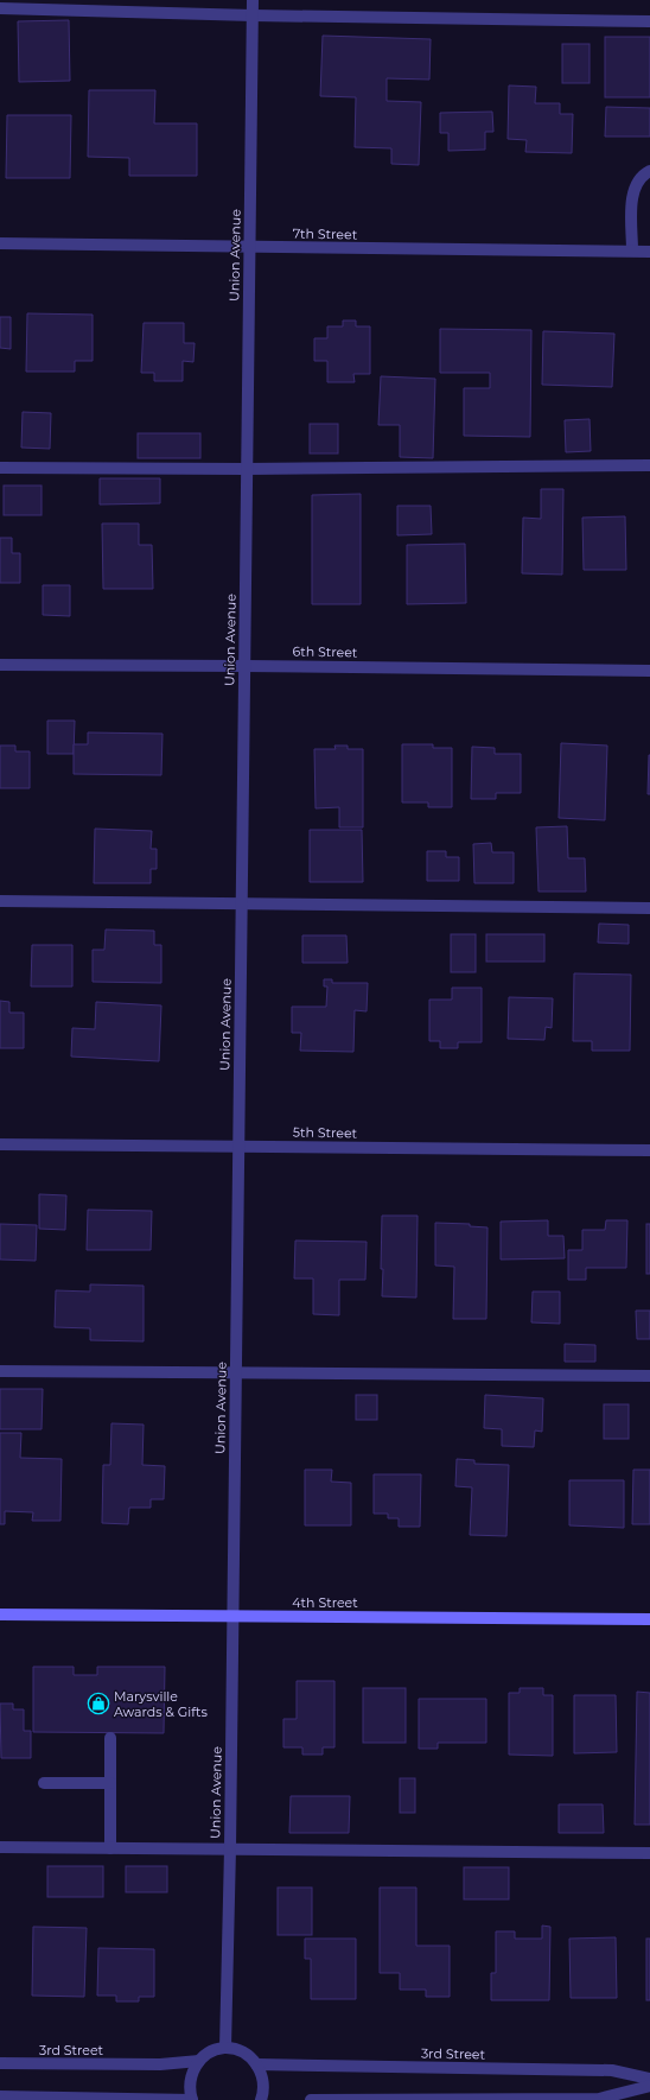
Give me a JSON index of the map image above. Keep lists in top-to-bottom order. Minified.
{"streets":{"main road":["4th Street"],"street":["7th Street","Union Avenue","6th Street","5th Street","3rd Street"]},"crossings":[["7th Street","Union Avenue"],["Union Avenue","6th Street"],["Union Avenue","5th Street"],["Union Avenue","4th Street"]],"places":{"shop":["Marysville Awards & Gifts"]}}
